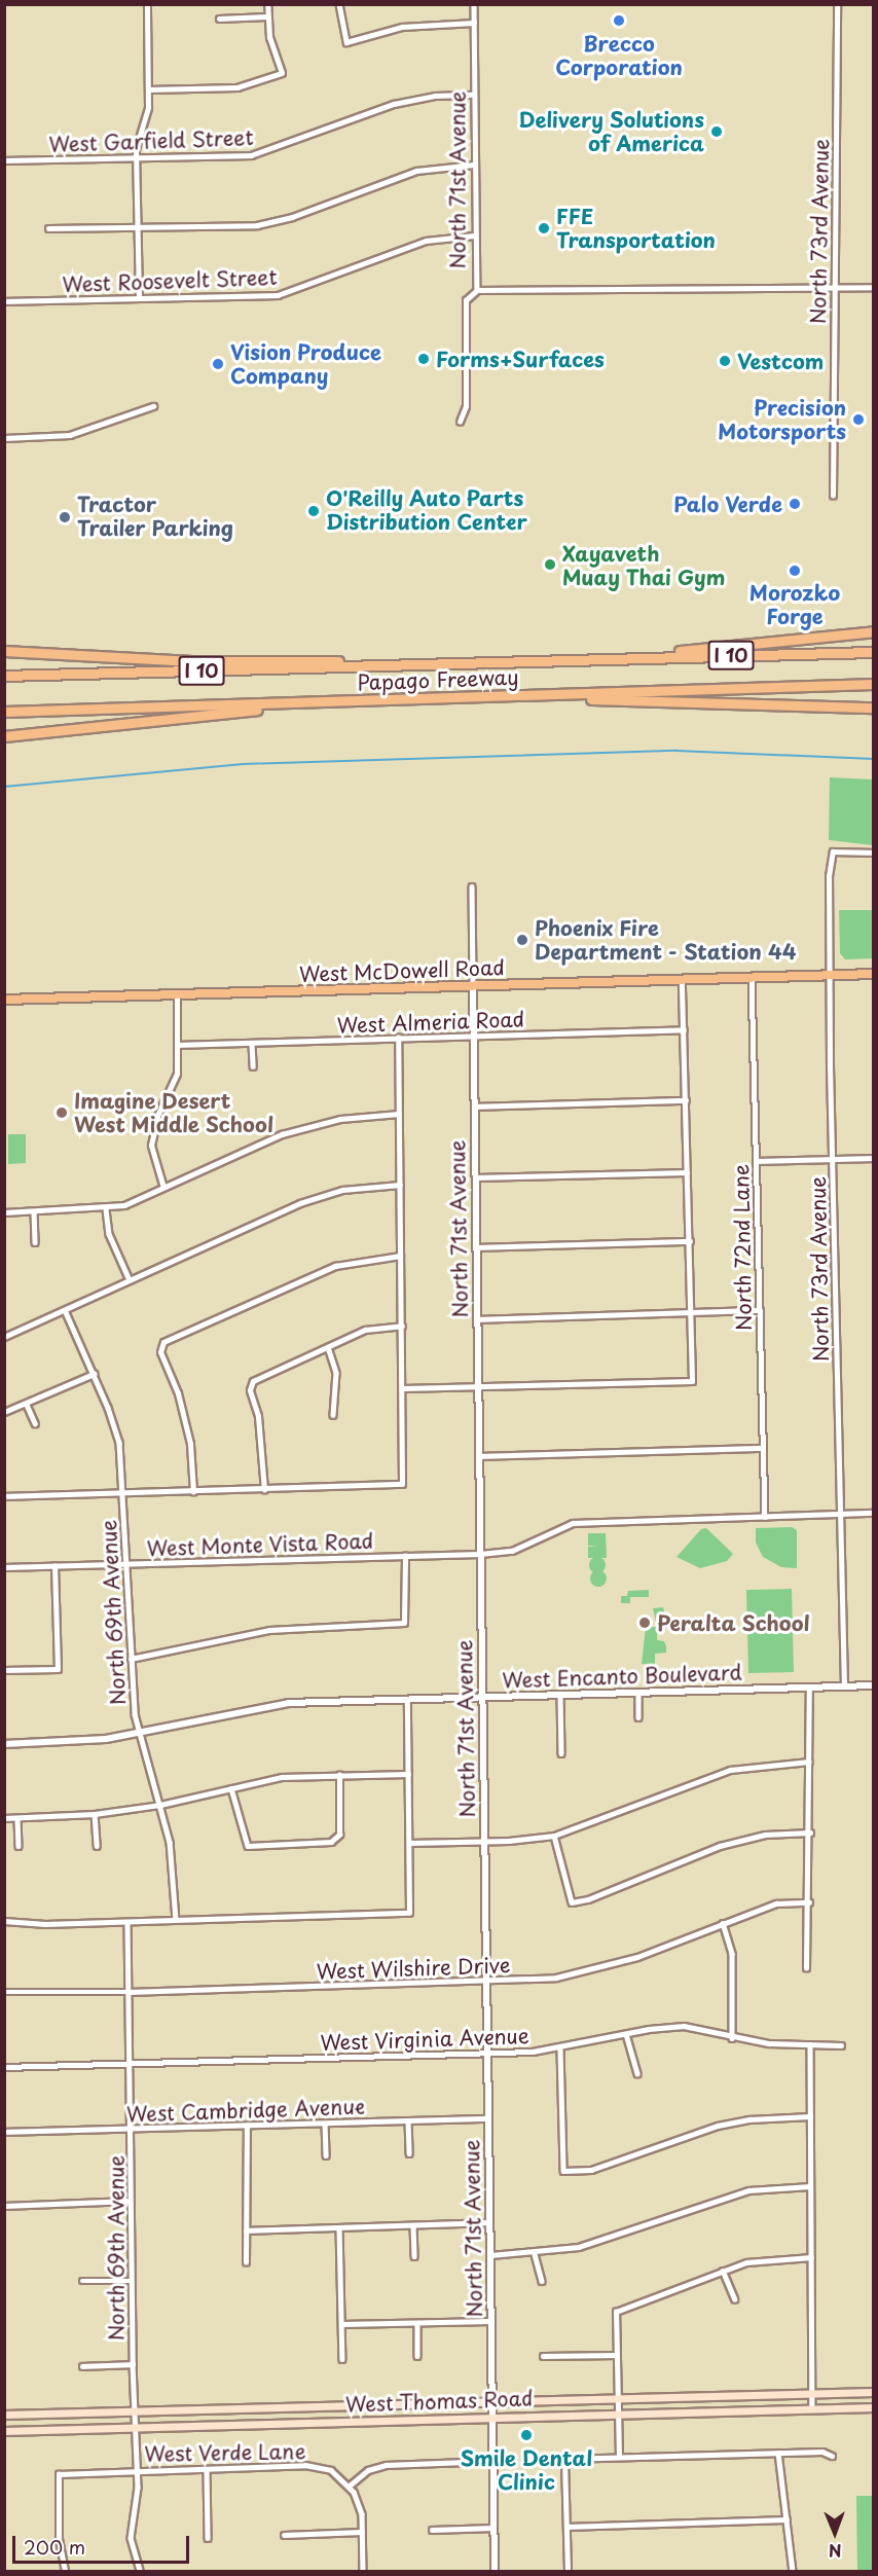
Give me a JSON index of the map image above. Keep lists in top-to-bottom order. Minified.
{"streets":{"highway":["I 10","Papago Freeway"],"main road":["West McDowell Road","West Thomas Road"],"street":["West Garfield Street","North 71st Avenue","North 73rd Avenue","West Roosevelt Street","West Almeria Road","North 72nd Lane","West Monte Vista Road","North 69th Avenue","West Encanto Boulevard","West Wilshire Drive","West Virginia Avenue","West Cambridge Avenue","West Verde Lane"]},"crossings":[["West Garfield Street","North 71st Avenue"],["North 71st Avenue","West Roosevelt Street"],["North 71st Avenue","West McDowell Road"],["North 71st Avenue","West Almeria Road"],["North 71st Avenue","West Monte Vista Road"],["North 71st Avenue","West Encanto Boulevard"],["North 71st Avenue","West Wilshire Drive"],["North 71st Avenue","West Virginia Avenue"],["North 71st Avenue","West Cambridge Avenue"],["North 71st Avenue","West Thomas Road"],["North 73rd Avenue","West McDowell Road"],["North 73rd Avenue","West Monte Vista Road"],["North 73rd Avenue","West Encanto Boulevard"],["West McDowell Road","North 72nd Lane"],["North 72nd Lane","West Monte Vista Road"],["West Monte Vista Road","North 69th Avenue"],["North 69th Avenue","West Encanto Boulevard"],["North 69th Avenue","West Wilshire Drive"],["North 69th Avenue","West Virginia Avenue"],["North 69th Avenue","West Cambridge Avenue"],["North 69th Avenue","West Thomas Road"],["North 69th Avenue","West Verde Lane"]],"places":["Brecco Corporation","Delivery Solutions of America","FFE Transportation","Forms+Surfaces","Vestcom","Vision Produce Company","Precision Motorsports","Palo Verde","O'Reilly Auto Parts Distribution Center","Tractor Trailer Parking","Xayaveth Muay Thai Gym","Morozko Forge","Phoenix Fire Department - Station 44","Imagine Desert West Middle School","Peralta School","Smile Dental Clinic"],"scale_bar":"200 m","north":"bottom"}
